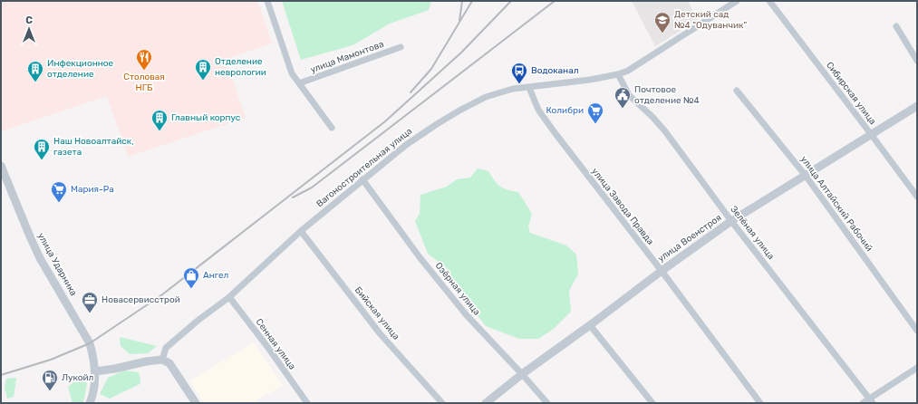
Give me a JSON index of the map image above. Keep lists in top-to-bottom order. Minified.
{"streets":{"street":["улица Мамонтова","Сибирская улица","Вагоностроительная улица","улица Алтайский Рабочий","улица Завода Правда","Зелёная улица","улица Военстроя","улица Ударника","Озёрная улица","Бийская улица","Сенная улица"]},"crossings":[["Сибирская улица","улица Военстроя"],["Вагоностроительная улица","улица Завода Правда"],["Вагоностроительная улица","Зелёная улица"],["Вагоностроительная улица","Озёрная улица"],["Вагоностроительная улица","Бийская улица"],["Вагоностроительная улица","Сенная улица"],["улица Алтайский Рабочий","улица Военстроя"],["улица Завода Правда","улица Военстроя"],["Зелёная улица","улица Военстроя"],["улица Военстроя","Озёрная улица"]],"places":{"school or university":["Детский сад №4 \"Одуванчик\""],"restaurant":["Столовая НГБ"],"building":["Отделение неврологии","Инфекционное отделение","Главный корпус","Наш Новоалтайск, газета"],"bus stop":["Водоканал"],"public building":["Почтовое отделение №4"],"supermarket":["Колибри","Мария-Ра"],"shop":["Ангел"],"office":["Новасервисстрой"],"fuel station":["Лукойл"]},"north":"top"}
